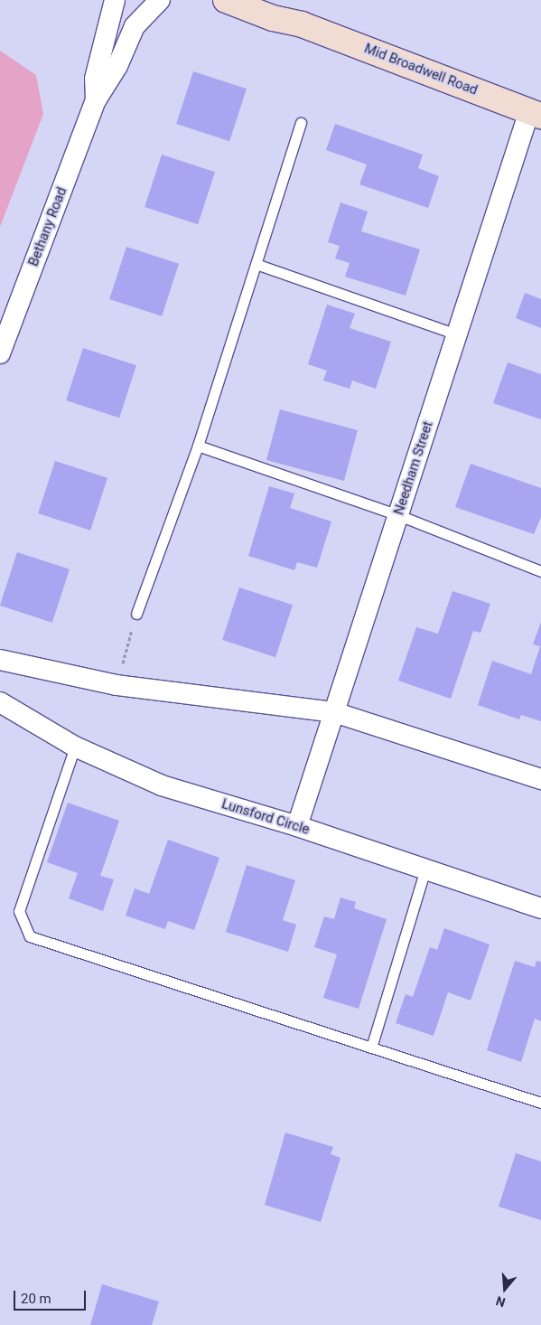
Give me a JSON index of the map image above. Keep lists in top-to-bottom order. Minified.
{"streets":{"street":["Mid Broadwell Road","Bethany Road","Needham Street","Lunsford Circle"]},"crossings":[["Mid Broadwell Road","Needham Street"],["Needham Street","Lunsford Circle"]],"scale_bar":"20 m","north":"bottom"}
